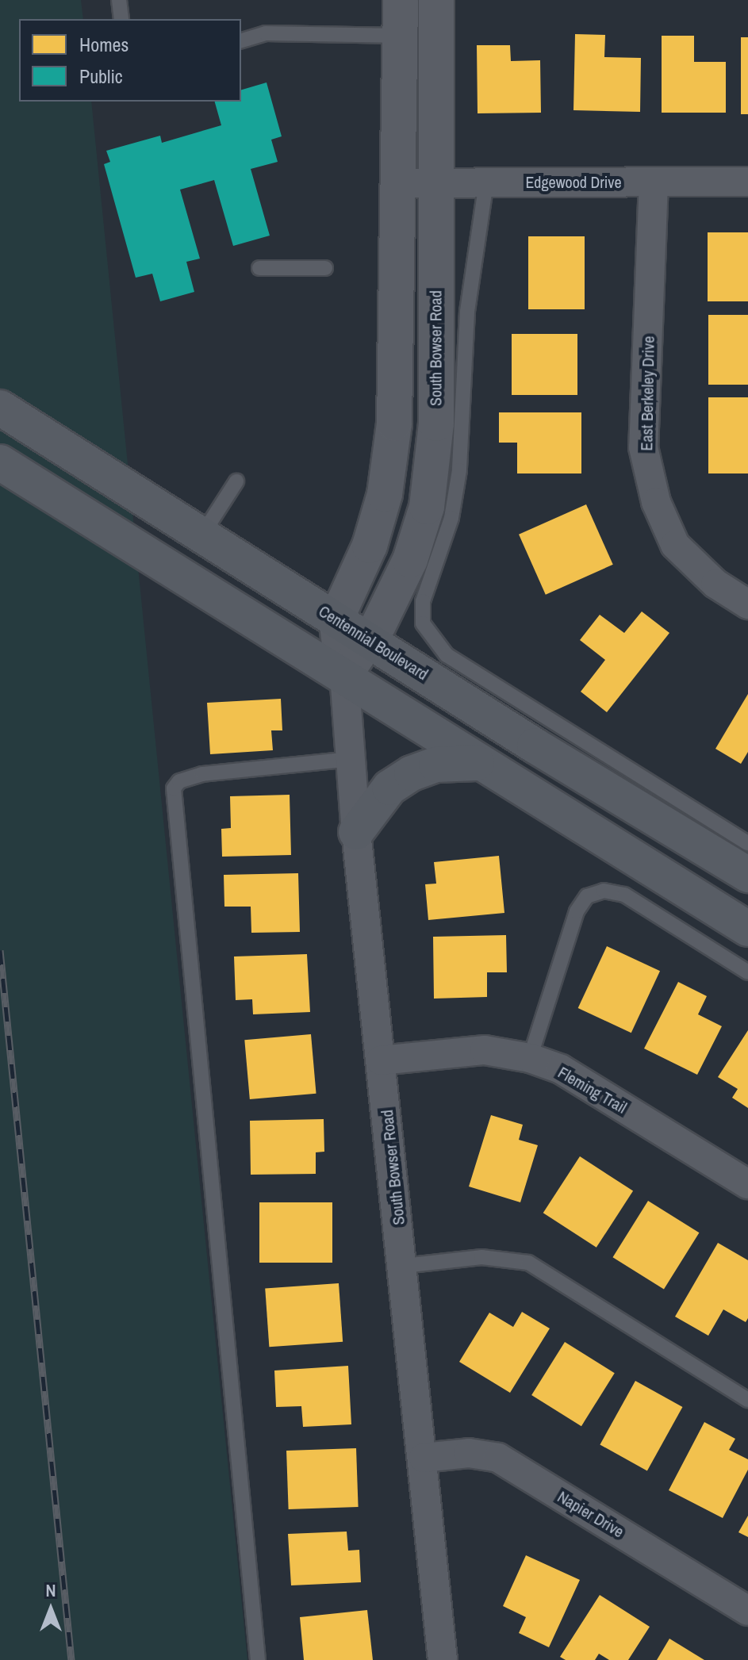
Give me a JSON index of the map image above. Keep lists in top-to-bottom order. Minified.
{"streets":{"main road":["Centennial Boulevard"],"street":["Edgewood Drive","South Bowser Road","East Berkeley Drive","Fleming Trail","Napier Drive"]},"crossings":[["Edgewood Drive","South Bowser Road"],["Edgewood Drive","East Berkeley Drive"],["South Bowser Road","Centennial Boulevard"],["South Bowser Road","Fleming Trail"],["South Bowser Road","Napier Drive"]],"legend":["Homes","Public"],"north":"top"}
